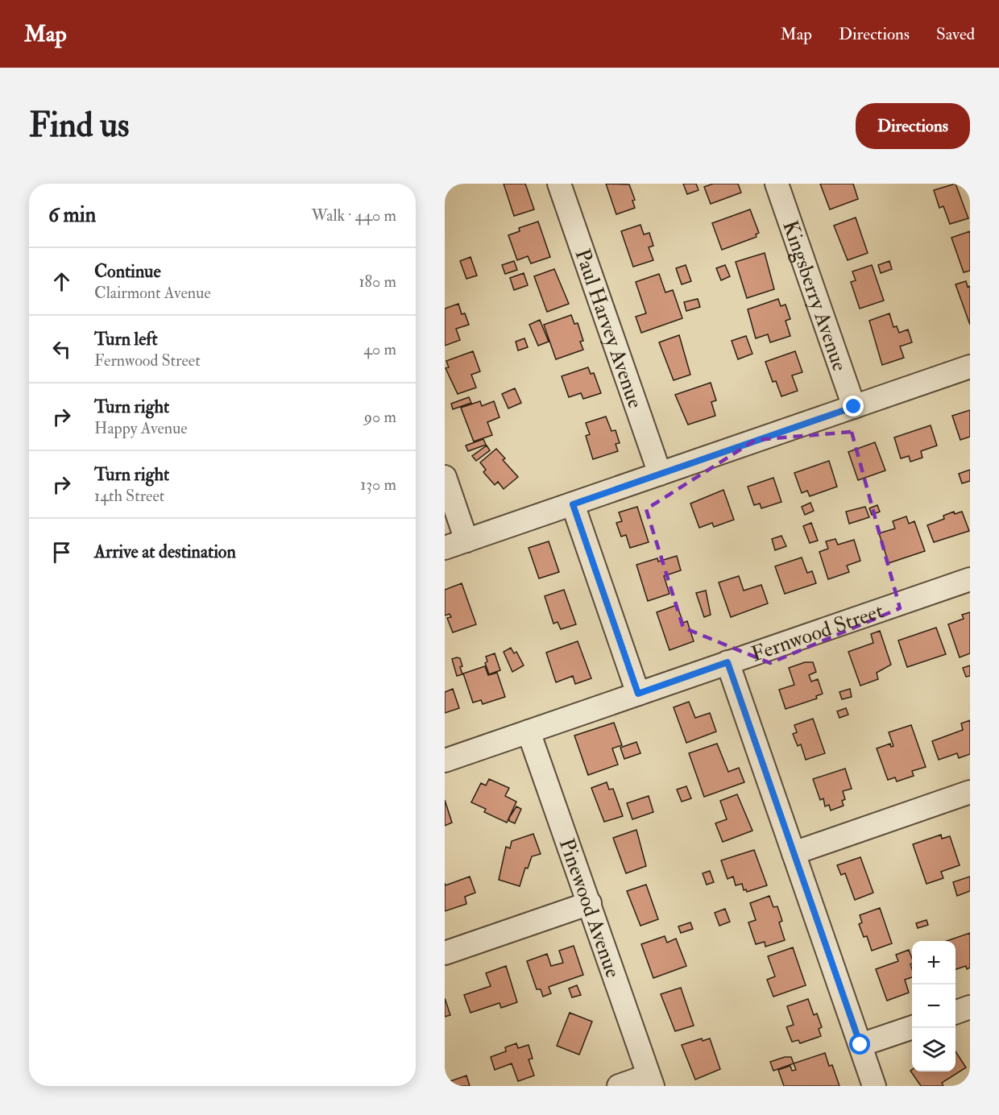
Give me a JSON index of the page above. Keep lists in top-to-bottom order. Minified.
{"streets":{"street":["Kingsberry Avenue","Paul Harvey Avenue","Fernwood Street","Pinewood Avenue"]},"crossings":[["Fernwood Street","Pinewood Avenue"]],"page":{"header":"Map","nav":["Map","Directions","Saved"],"buttons":"Directions","title":"Find us","heading":["6 min","Walk · 440 m"],"list":[["Continue","Clairmont Avenue","180 m"],["Turn left","Fernwood Street","40 m"],["Turn right","Happy Avenue","90 m"],["Turn right","14th Street","130 m"],"Arrive at destination"],"map_buttons":["+","−"]}}
